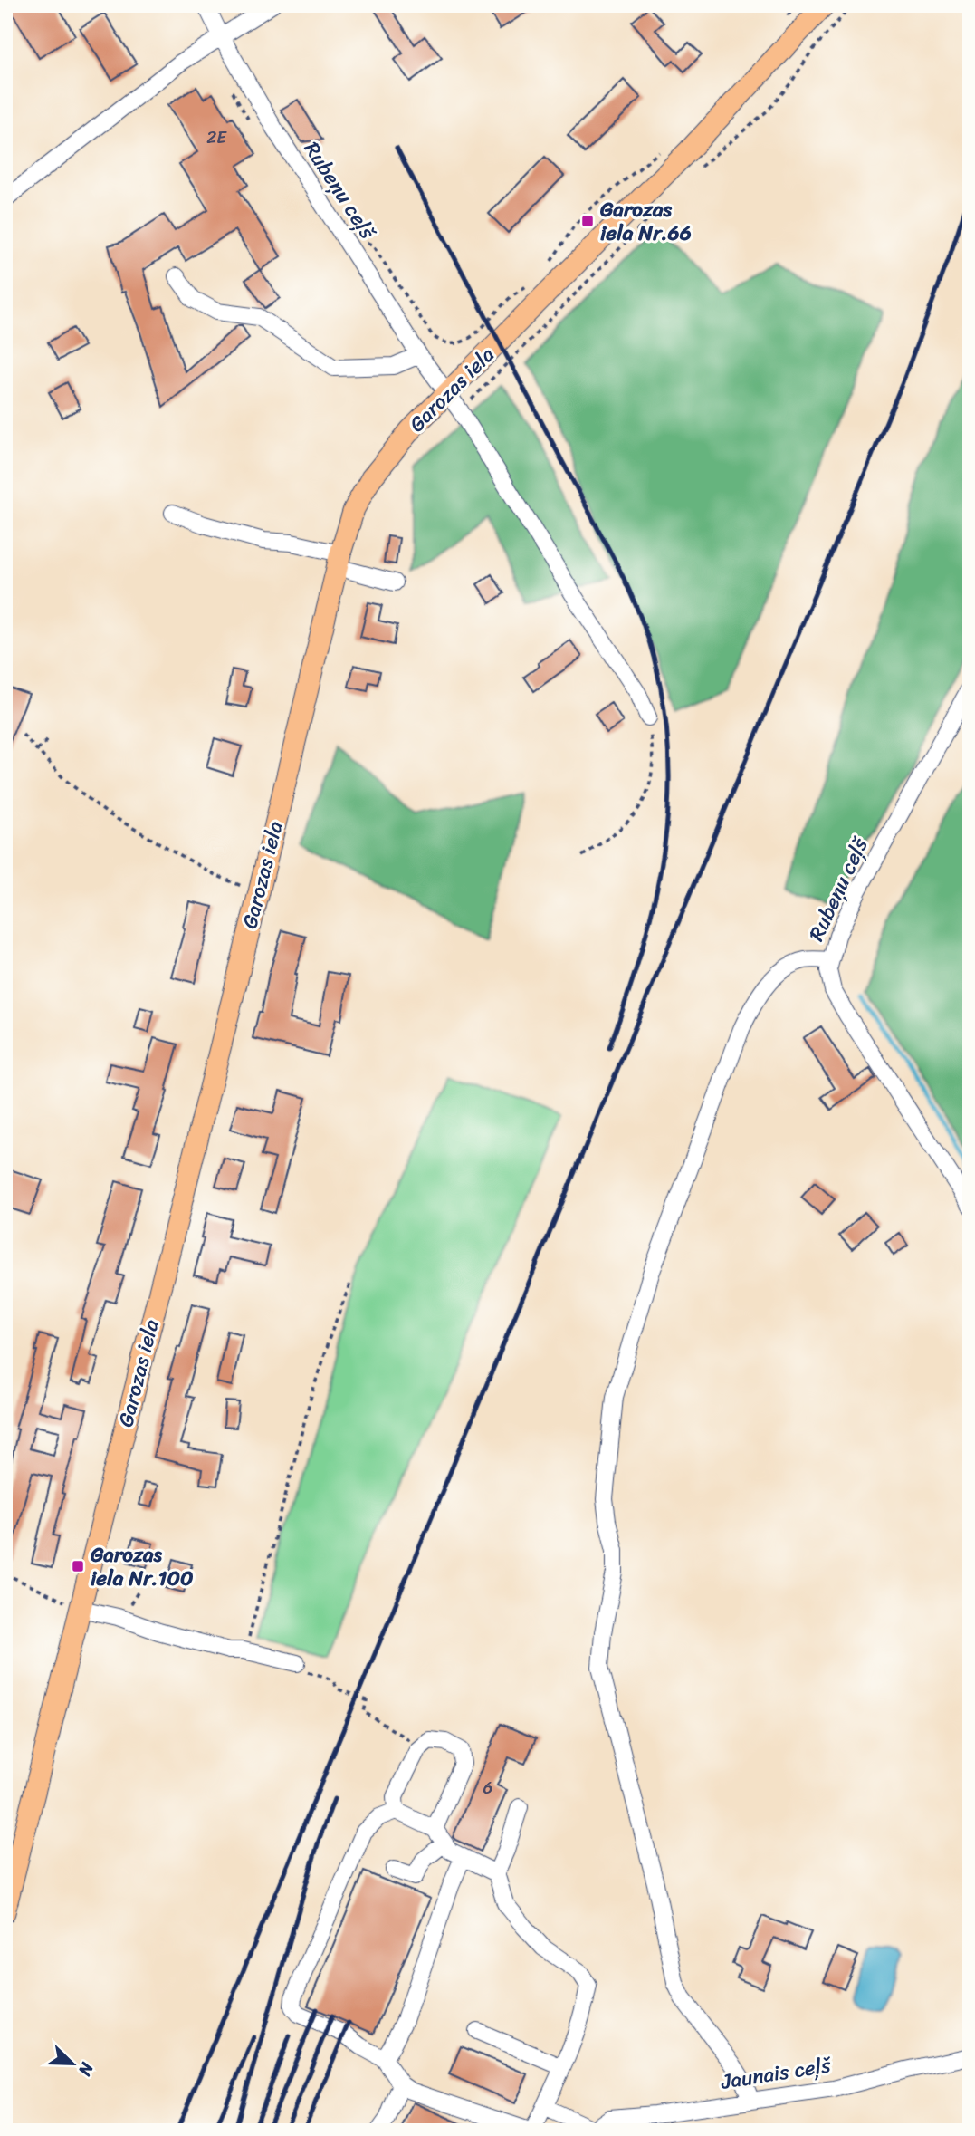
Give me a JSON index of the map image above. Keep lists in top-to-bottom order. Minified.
{"streets":{"main road":["Garozas iela"],"street":["Rubeņu ceļš","Jaunais ceļš"]},"crossings":[["Rubeņu ceļš","Garozas iela"]],"places":{"transit":["Garozas iela Nr.66","Garozas iela Nr.100"]},"house_numbers":["2E","6"],"north":"bottom right"}
